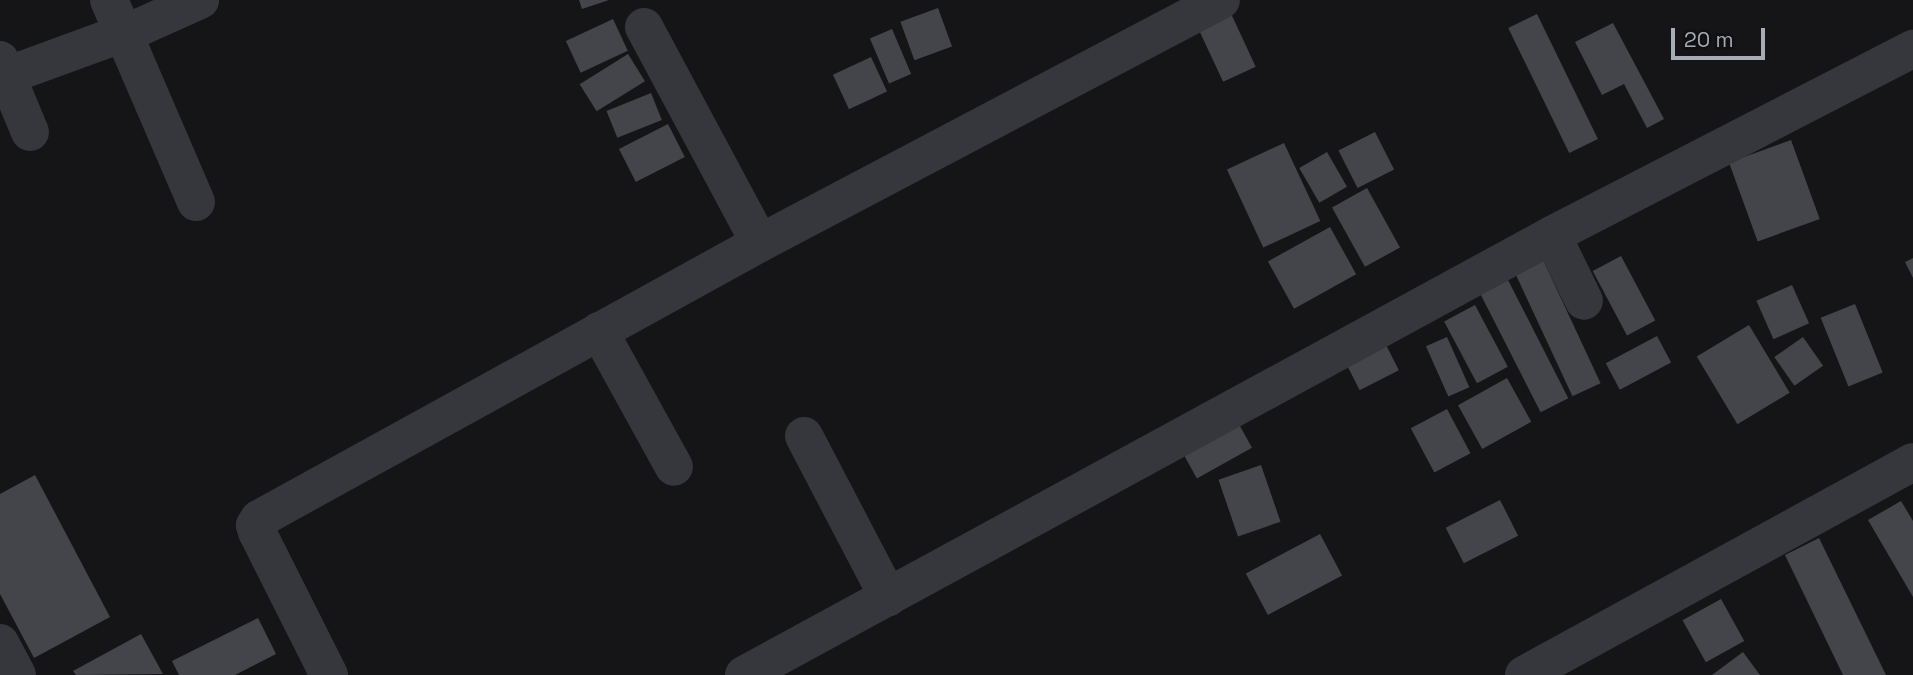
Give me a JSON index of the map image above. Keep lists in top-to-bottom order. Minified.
{"scale_bar":"20 m"}
